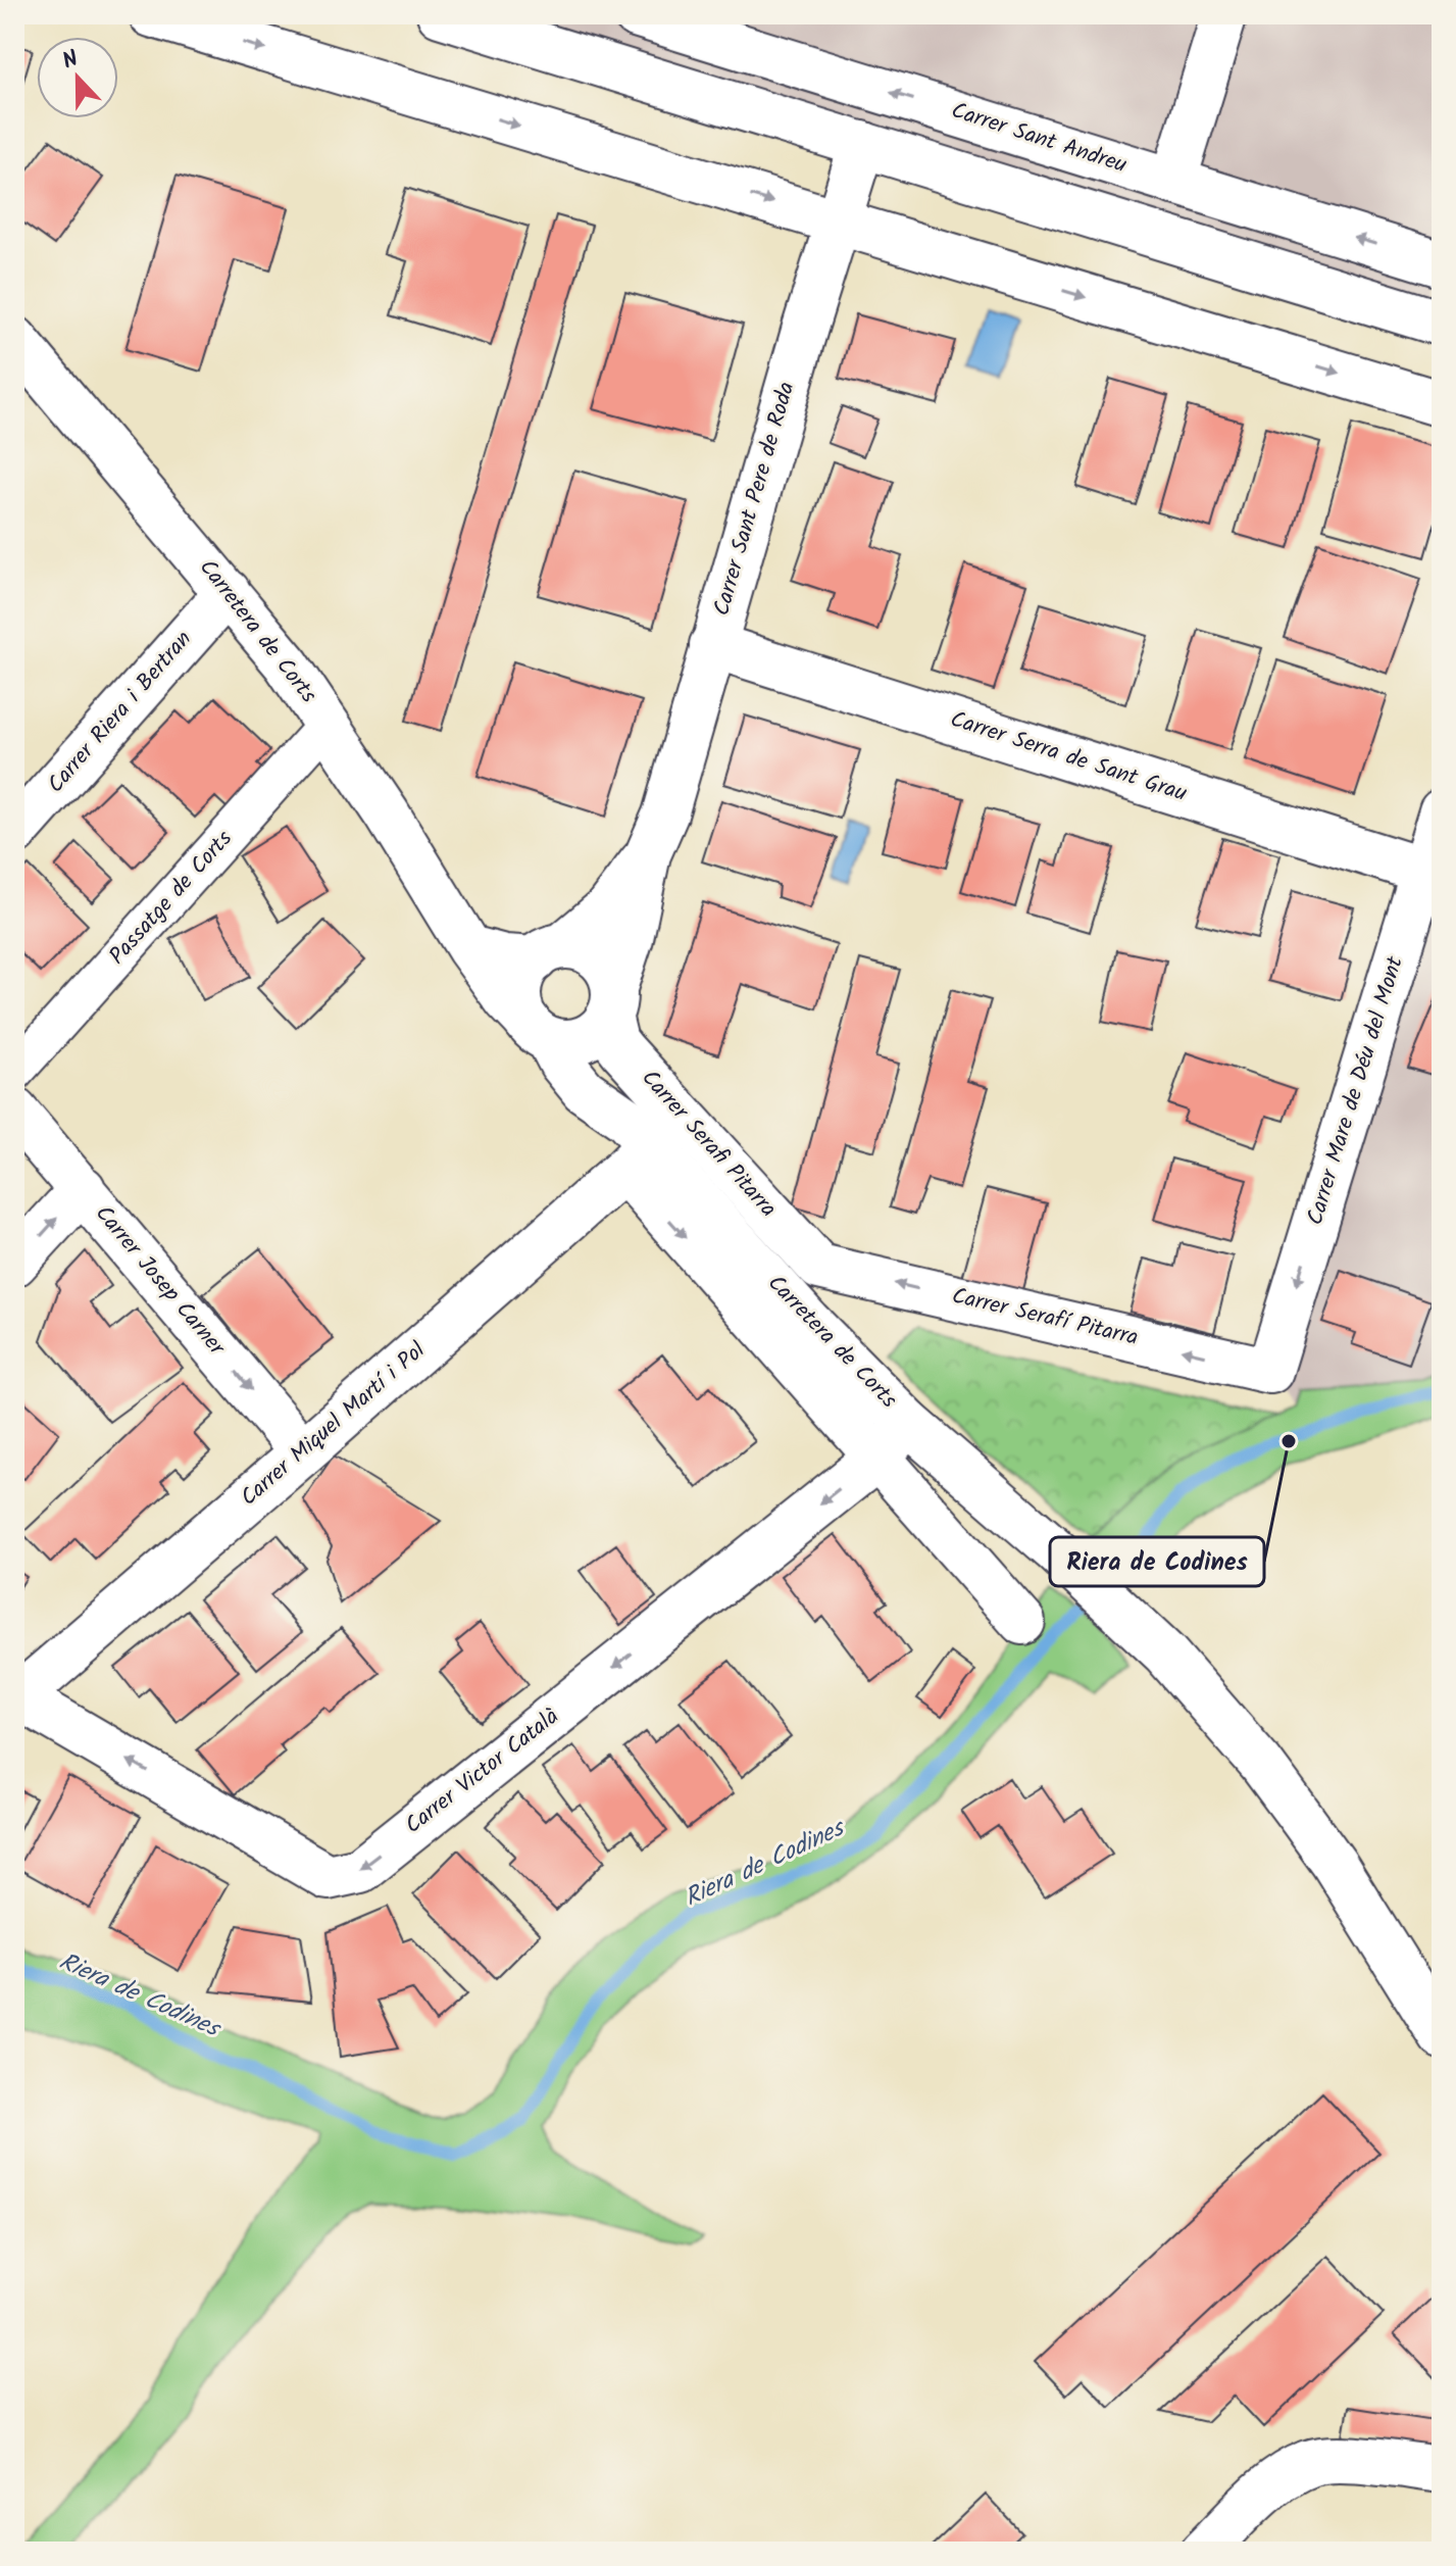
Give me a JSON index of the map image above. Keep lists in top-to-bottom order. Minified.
{"streets":{"street":["Carrer Sant Andreu","Carrer Sant Pere de Roda","Carretera de Corts","Carrer Riera i Bertran","Carrer Serra de Sant Grau","Passatge de Corts","Carrer Mare de Déu del Mont","Carrer Serafi Pitarra","Carrer Josep Carner","Carrer Serafí Pitarra","Carrer Miquel Martí i Pol","Carrer Victor Català"]},"crossings":[["Carrer Sant Pere de Roda","Carretera de Corts"],["Carrer Sant Pere de Roda","Carrer Serra de Sant Grau"],["Carrer Sant Pere de Roda","Carrer Serafi Pitarra"],["Carretera de Corts","Carrer Riera i Bertran"],["Carretera de Corts","Passatge de Corts"],["Carretera de Corts","Carrer Serafi Pitarra"],["Carretera de Corts","Carrer Miquel Martí i Pol"],["Carretera de Corts","Carrer Victor Català"],["Carrer Serra de Sant Grau","Carrer Mare de Déu del Mont"],["Carrer Mare de Déu del Mont","Carrer Serafí Pitarra"],["Carrer Serafi Pitarra","Carrer Serafí Pitarra"],["Carrer Josep Carner","Carrer Miquel Martí i Pol"],["Carrer Miquel Martí i Pol","Carrer Victor Català"]],"one_way":["Carrer Mare de Déu del Mont","Carrer Josep Carner","Carrer Serafí Pitarra","Carrer Victor Català"],"water":["Riera de Codines"],"places":["Riera de Codines"],"north":"top"}
